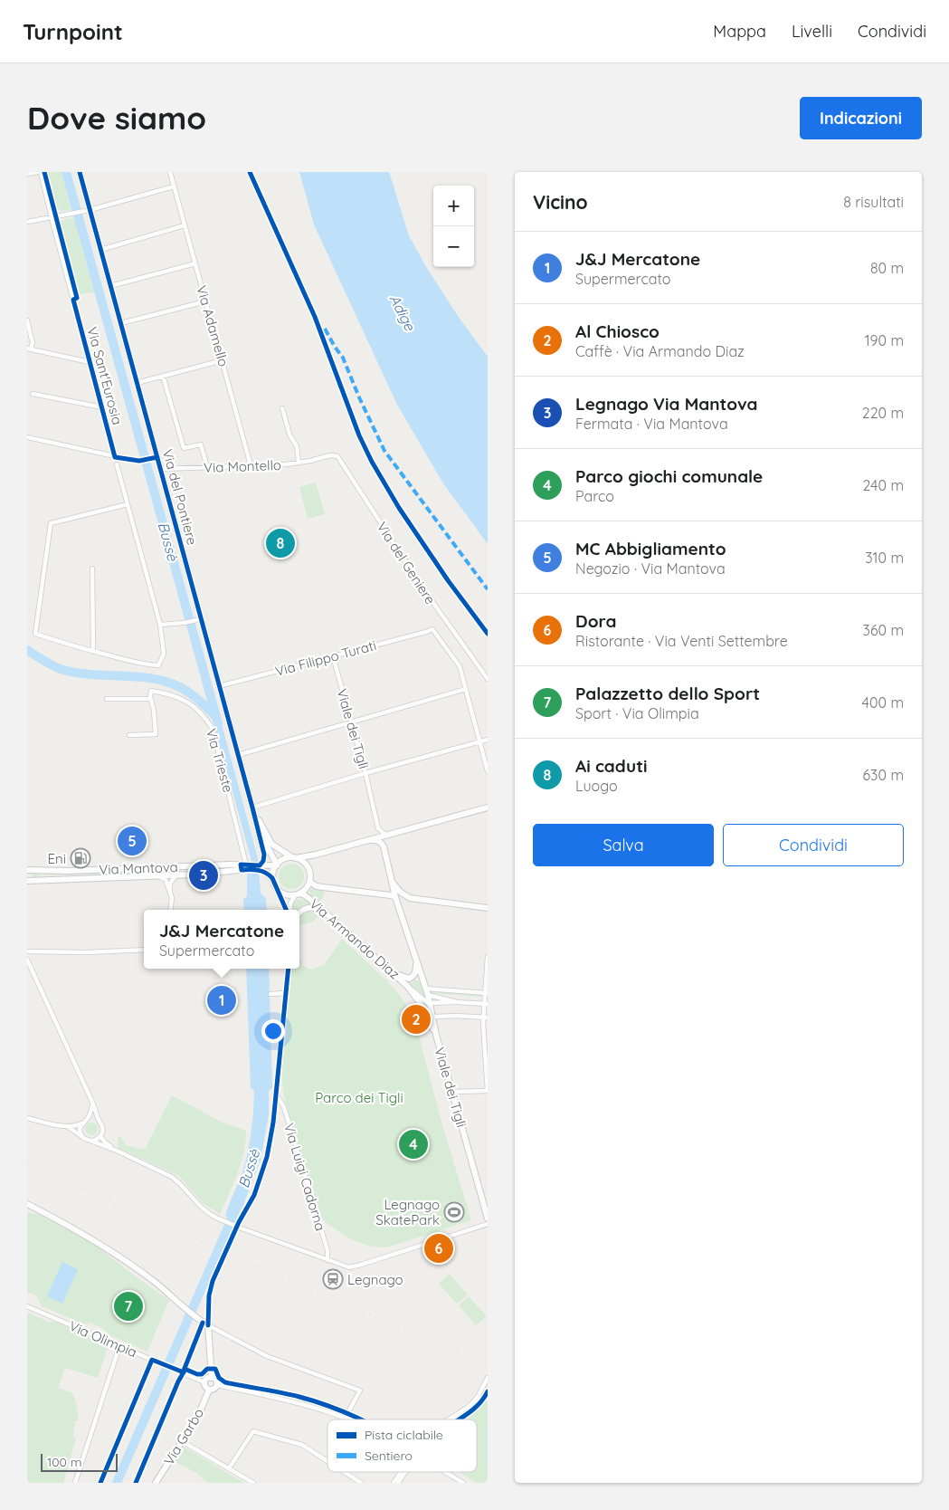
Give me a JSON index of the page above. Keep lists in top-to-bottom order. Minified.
{"streets":{"main road":["Via del Pontiere","Viale dei Tigli","Via Mantova","Via Armando Diaz","Via Garbo"],"street":["Via Adamello","Via Sant'Eurosia","Via Montello","Via del Geniere","Via Filippo Turati","Via Trieste","Via Luigi Cadorna","Via Olimpia"]},"crossings":[["Via Adamello","Via Montello"],["Via Montello","Via del Pontiere"],["Via Montello","Via del Geniere"],["Via del Pontiere","Via Filippo Turati"],["Via del Pontiere","Via Mantova"],["Via del Pontiere","Via Armando Diaz"],["Via Filippo Turati","Viale dei Tigli"],["Viale dei Tigli","Via Armando Diaz"],["Via Trieste","Via Mantova"],["Via Mantova","Via Armando Diaz"],["Via Olimpia","Via Garbo"]],"water":["Adige","Bussè"],"parks":["Parco dei Tigli"],"places":{"fuel station":["Eni"],"sports":["Legnago SkatePark"],"station":["Legnago"]},"legend":["Pista ciclabile","Sentiero"],"scale_bar":"100 m","page":{"header":"Turnpoint","nav":["Mappa","Livelli","Condividi"],"buttons":["Indicazioni",["Salva","Condividi"]],"title":"Dove siamo","heading":["Vicino","8 risultati"],"map_buttons":["+","−"],"list":[{"mark":"1","name":"J&J Mercatone","note":"Supermercato","value":"80 m"},{"mark":"2","name":"Al Chiosco","note":"Caffè · Via Armando Diaz","value":"190 m"},{"mark":"3","name":"Legnago Via Mantova","note":"Fermata · Via Mantova","value":"220 m"},{"mark":"4","name":"Parco giochi comunale","note":"Parco","value":"240 m"},{"mark":"5","name":"MC Abbigliamento","note":"Negozio · Via Mantova","value":"310 m"},{"mark":"6","name":"Dora","note":"Ristorante · Via Venti Settembre","value":"360 m"},{"mark":"7","name":"Palazzetto dello Sport","note":"Sport · Via Olimpia","value":"400 m"},{"mark":"8","name":"Ai caduti","note":"Luogo","value":"630 m"}],"pins":["8","5","3","1","2","4","6","7"],"popup":["J&J Mercatone","Supermercato"],"scale":"100 m"}}
